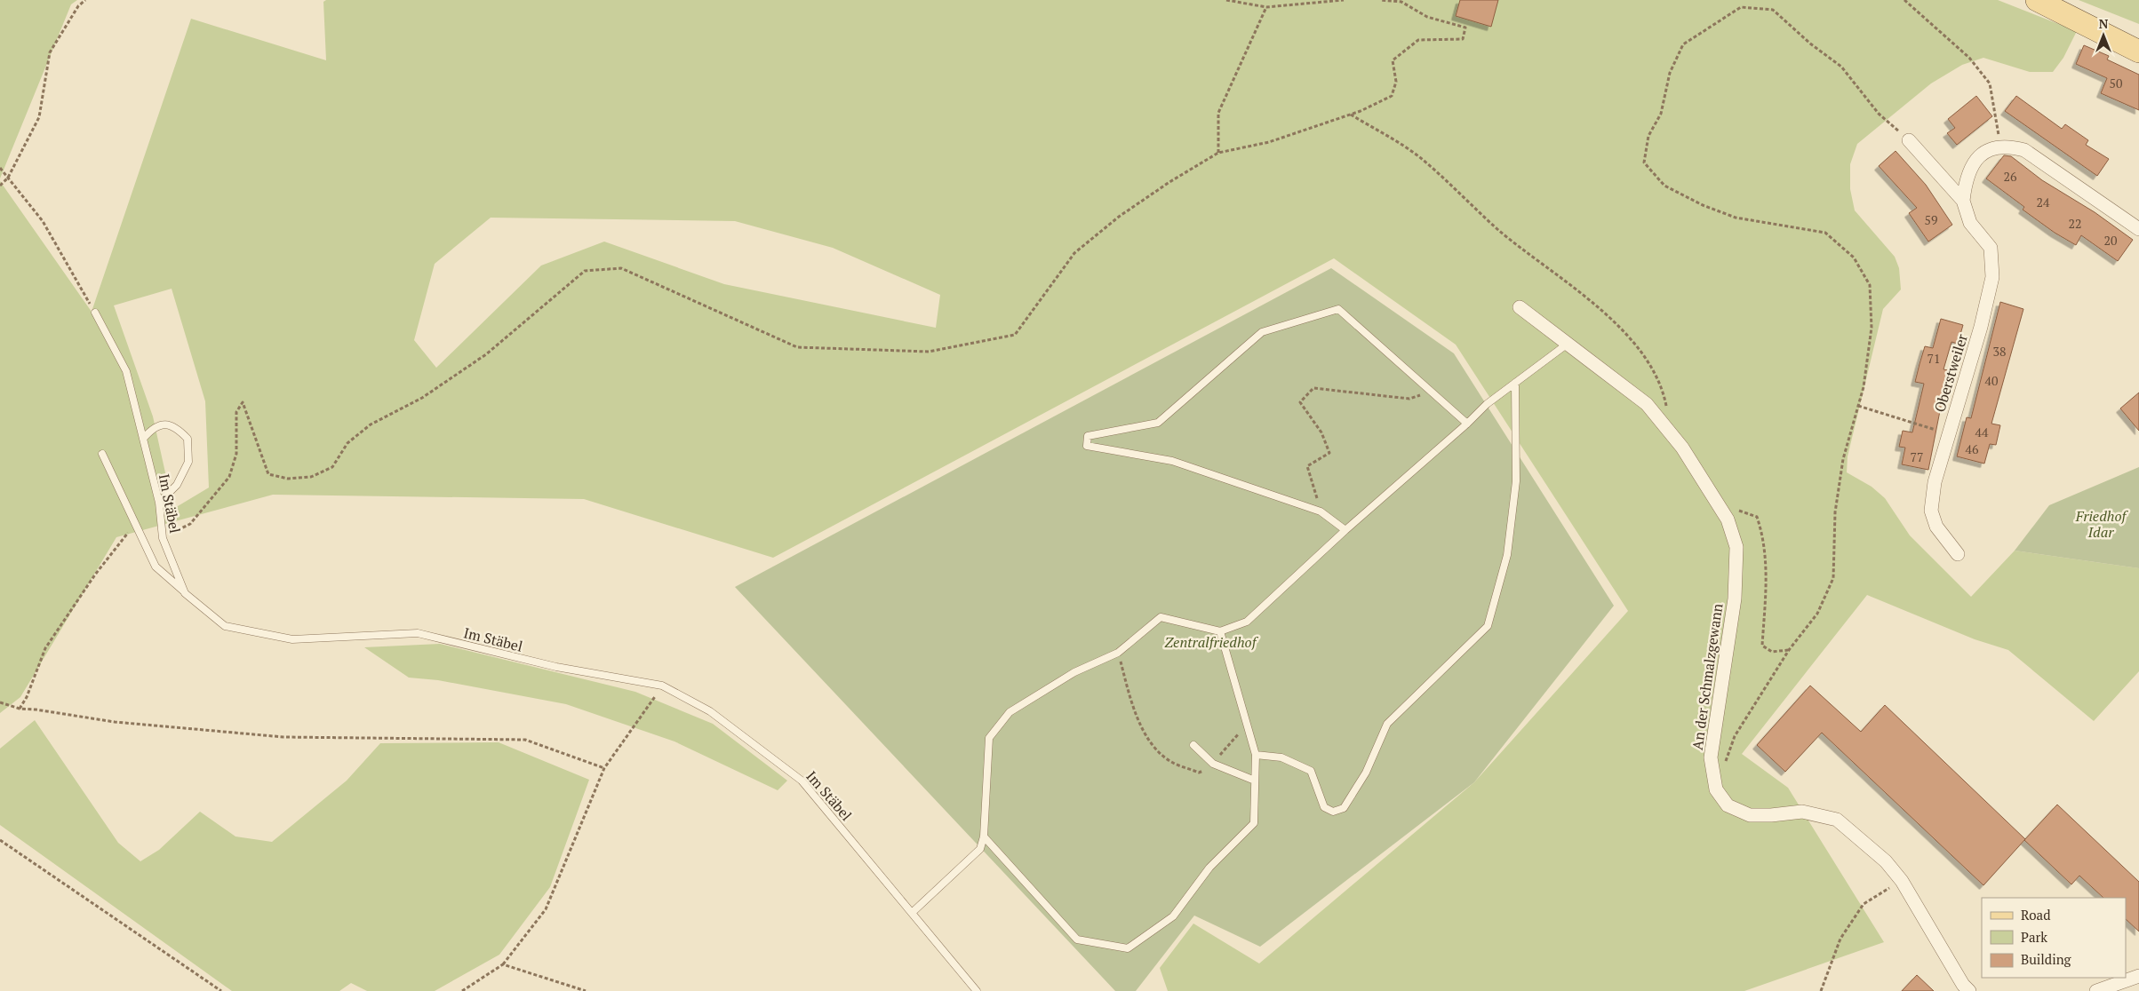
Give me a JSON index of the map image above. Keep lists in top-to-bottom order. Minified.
{"streets":{"street":["Oberstweiler","An der Schmalzgewann"],"lane":["Im Stäbel"]},"parks":["Friedhof Idar","Zentralfriedhof"],"house_numbers":["50","26","24","59","22","20","38","71","40","44","46","77"],"legend":["Road","Park","Building"],"north":"top"}
